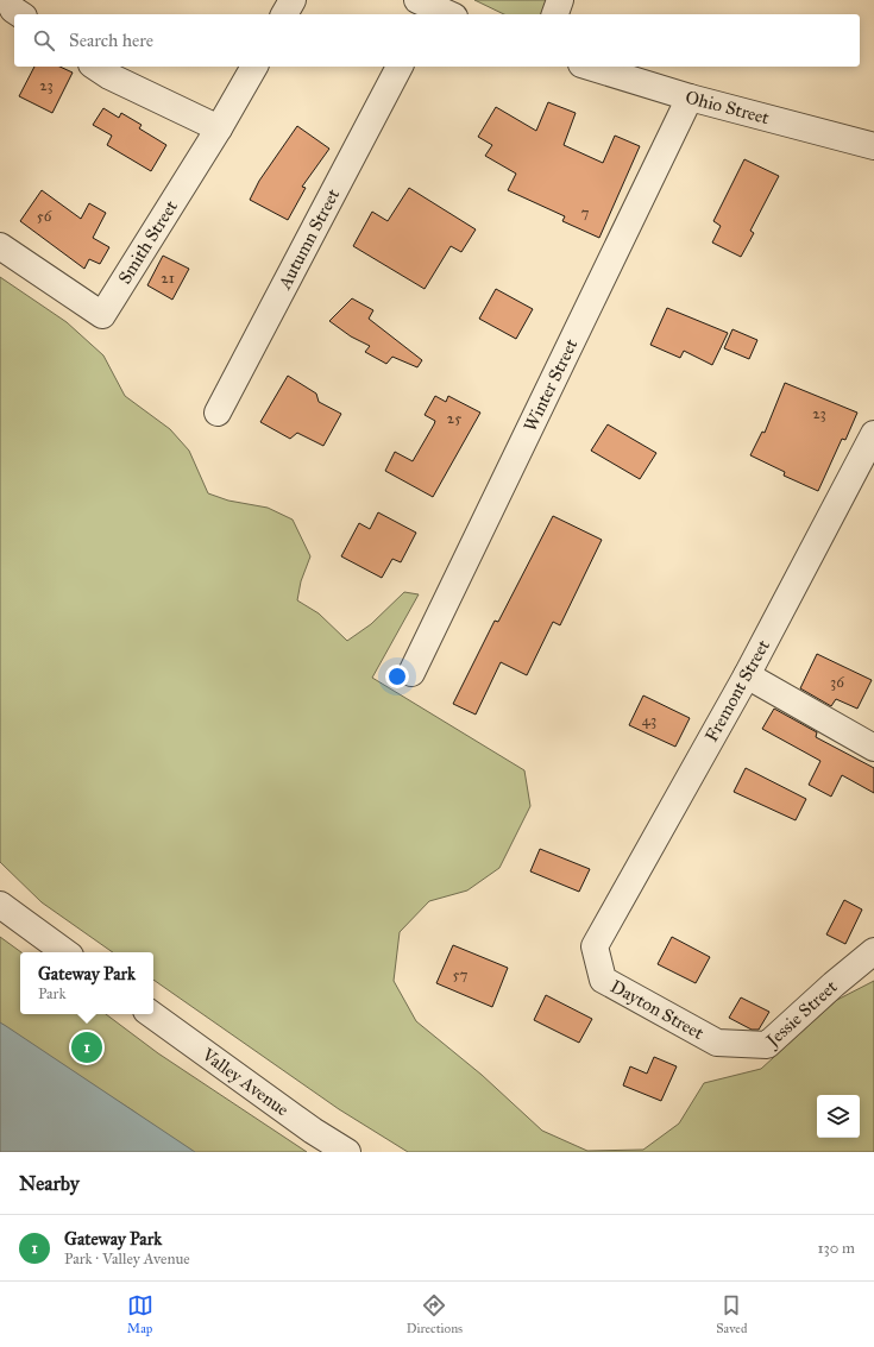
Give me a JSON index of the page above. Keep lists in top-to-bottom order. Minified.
{"streets":{"street":["Ohio Street","Autumn Street","Smith Street","Winter Street","Fremont Street","Dayton Street","Jessie Street","Valley Avenue"]},"crossings":[["Ohio Street","Winter Street"],["Fremont Street","Dayton Street"],["Dayton Street","Jessie Street"]],"house_numbers":["23","7","56","21","23","25","36","43","57"],"page":{"search":"Search here","popup":["Gateway Park","Park"],"pins":"1","heading":"Nearby","list":[{"mark":"1","name":"Gateway Park","note":"Park · Valley Avenue","value":"130 m"}],"nav":["Map","Directions","Saved"]}}
